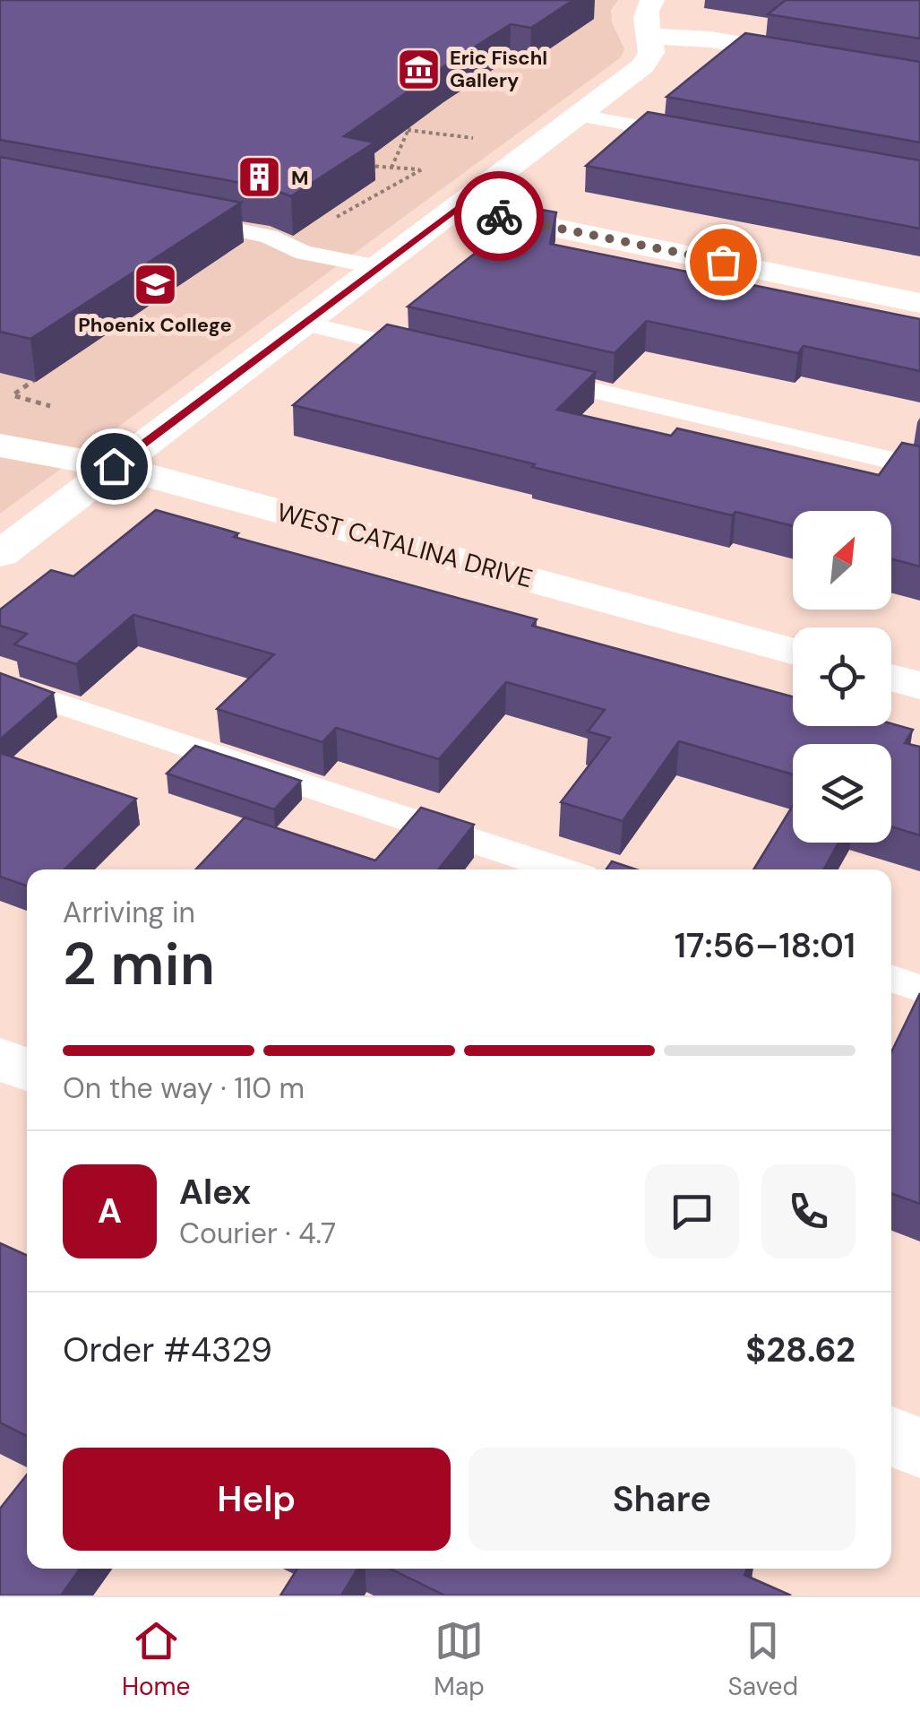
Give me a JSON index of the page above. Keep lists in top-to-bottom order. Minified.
{"streets":{"street":["WEST CATALINA DRIVE"]},"places":{"museum":["Eric Fischl Gallery"],"building":["M"],"school or university":["Phoenix College"]},"north":"top right","page":{"heading":["2 min","Arriving in","17:56–18:01"],"panel":["Alex","Courier · 4.7","Order #4329","$28.62"],"bar":"On the way · 110 m","round":"A","buttons":["Help","Share"],"tabs":["Home","Map","Saved"]}}
